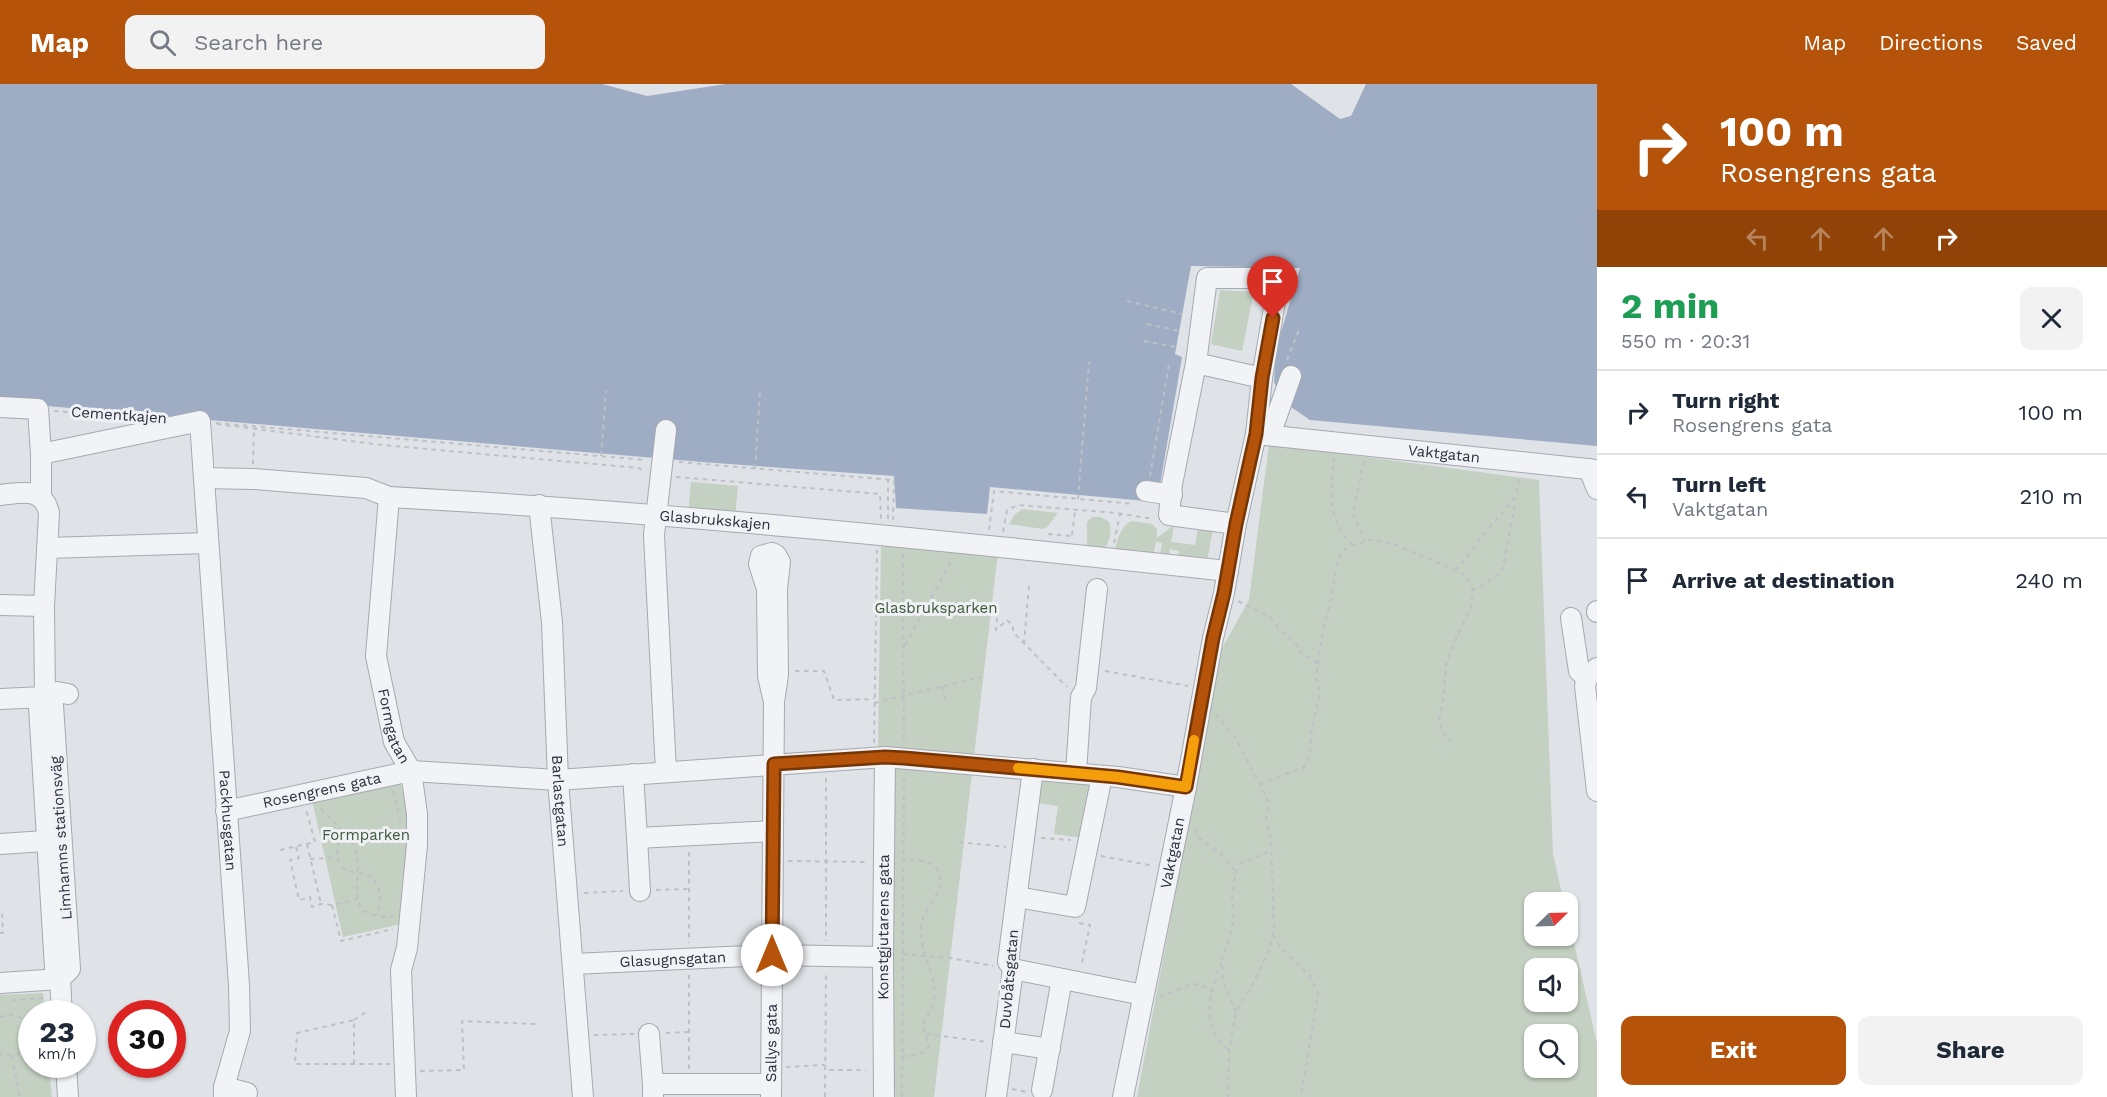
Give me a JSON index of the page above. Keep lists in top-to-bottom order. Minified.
{"streets":{"street":["Cementkajen","Vaktgatan","Glasbrukskajen","Formgatan","Rosengrens gata","Barlastgatan","Packhusgatan","Limhamns stationsväg","Konstgjutarens gata","Glasugnsgatan","Duvbåtsgatan","Sallys gata"]},"crossings":[["Vaktgatan","Glasbrukskajen"],["Vaktgatan","Rosengrens gata"],["Glasbrukskajen","Formgatan"],["Glasbrukskajen","Barlastgatan"],["Glasbrukskajen","Packhusgatan"],["Formgatan","Rosengrens gata"],["Rosengrens gata","Barlastgatan"],["Rosengrens gata","Packhusgatan"],["Rosengrens gata","Konstgjutarens gata"],["Rosengrens gata","Duvbåtsgatan"],["Rosengrens gata","Sallys gata"],["Barlastgatan","Glasugnsgatan"],["Konstgjutarens gata","Glasugnsgatan"],["Glasugnsgatan","Sallys gata"]],"parks":["Glasbruksparken","Formparken"],"north":"top right","page":{"header":"Map","search":"Search here","nav":["Map","Directions","Saved"],"turn":["100 m","Rosengrens gata"],"heading":["2 min","550 m · 20:31"],"list":[{"name":"Turn right","note":"Rosengrens gata","value":"100 m"},{"name":"Turn left","note":"Vaktgatan","value":"210 m"},{"name":"Arrive at destination","value":"240 m"}],"speed":"23 km/h","limit":"30","buttons":["Exit","Share"]}}
